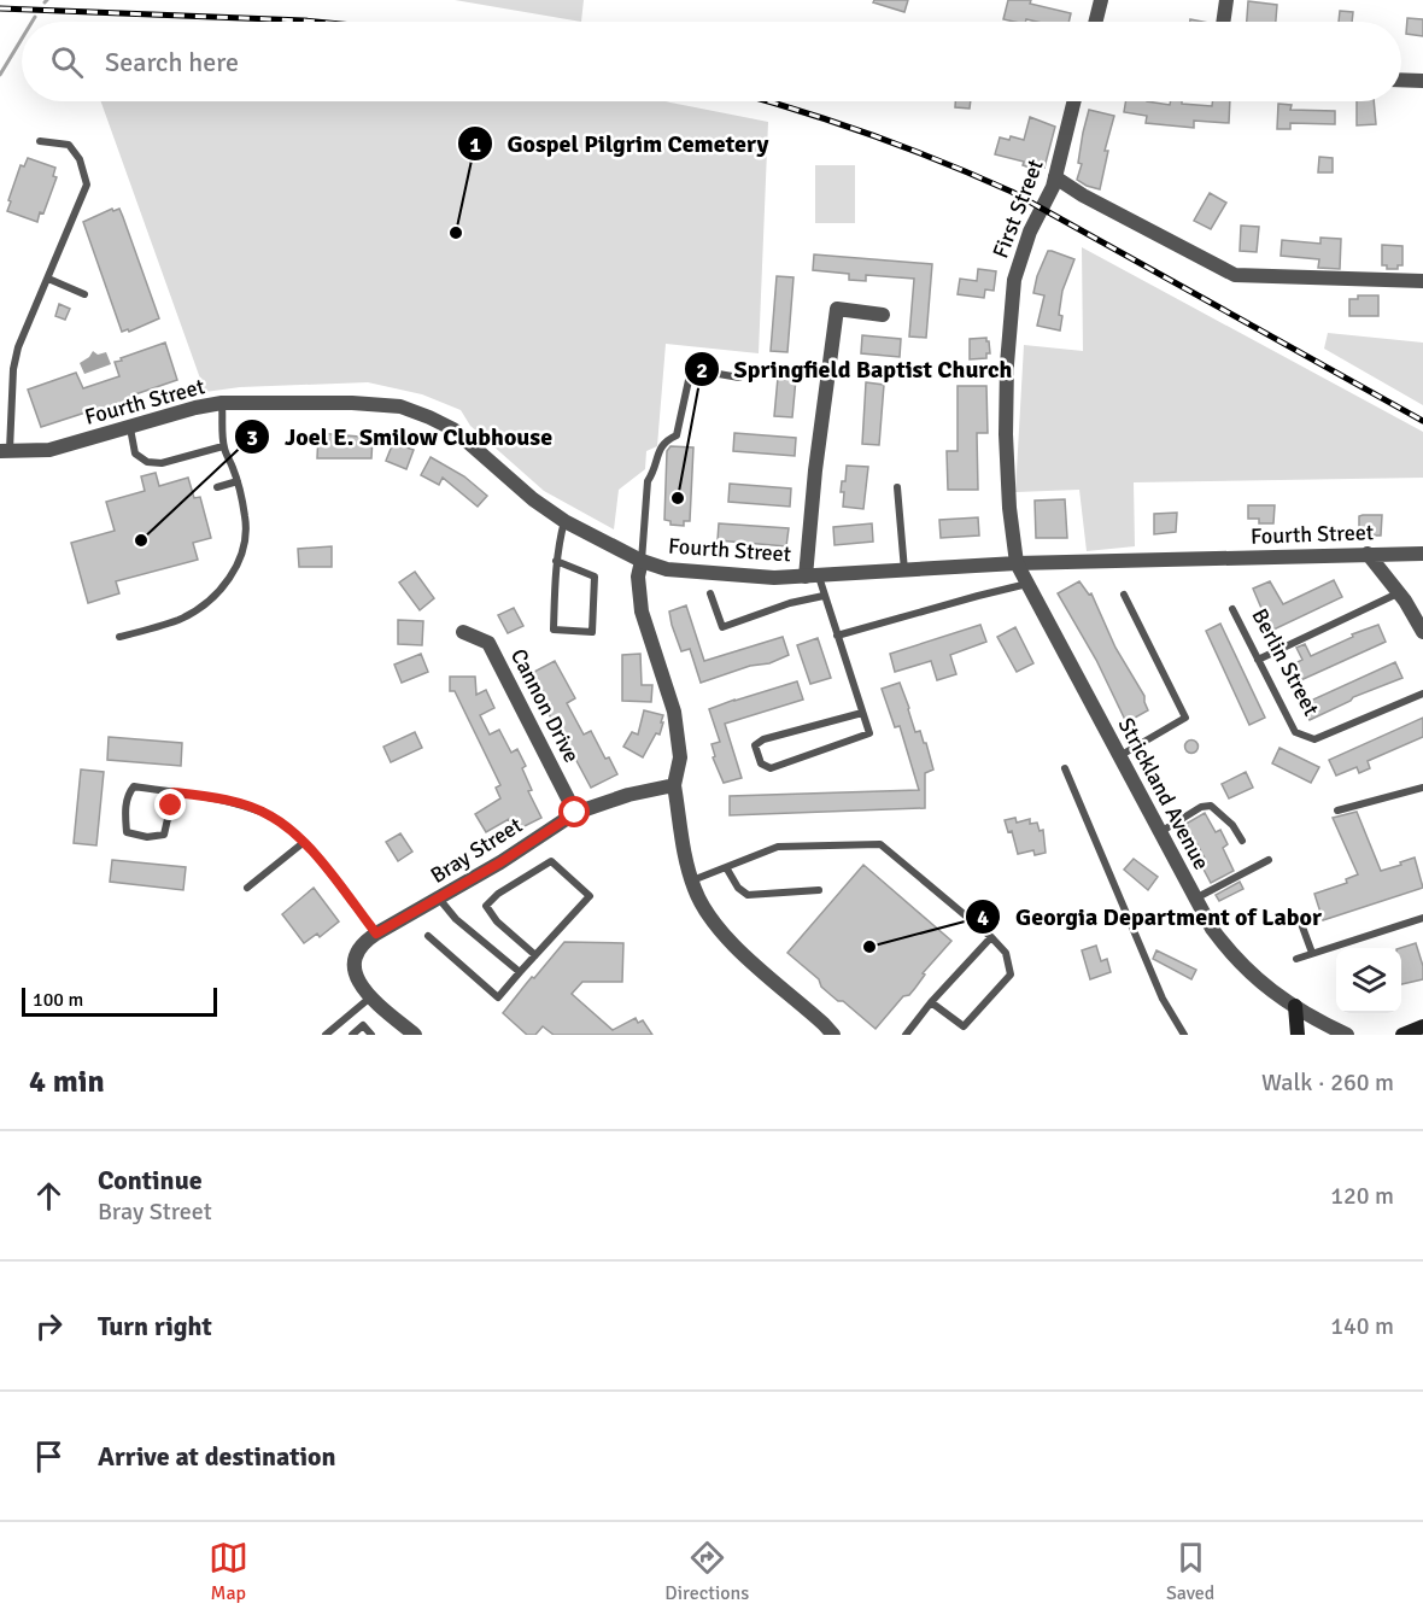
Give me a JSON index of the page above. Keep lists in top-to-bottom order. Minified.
{"streets":{"street":["First Street","Fourth Street","Cannon Drive","Strickland Avenue","Bray Street"],"lane":["Berlin Street"]},"crossings":[["First Street","Fourth Street"],["First Street","Strickland Avenue"],["Fourth Street","Strickland Avenue"],["Cannon Drive","Bray Street"]],"places":["Gospel Pilgrim Cemetery","Springfield Baptist Church","Joel E. Smilow Clubhouse","Georgia Department of Labor"],"scale_bar":"100 m","page":{"search":"Search here","scale":"100 m","heading":["4 min","Walk · 260 m"],"list":[["Continue","Bray Street","120 m"],["Turn right","140 m"],"Arrive at destination"],"nav":["Map","Directions","Saved"]}}
